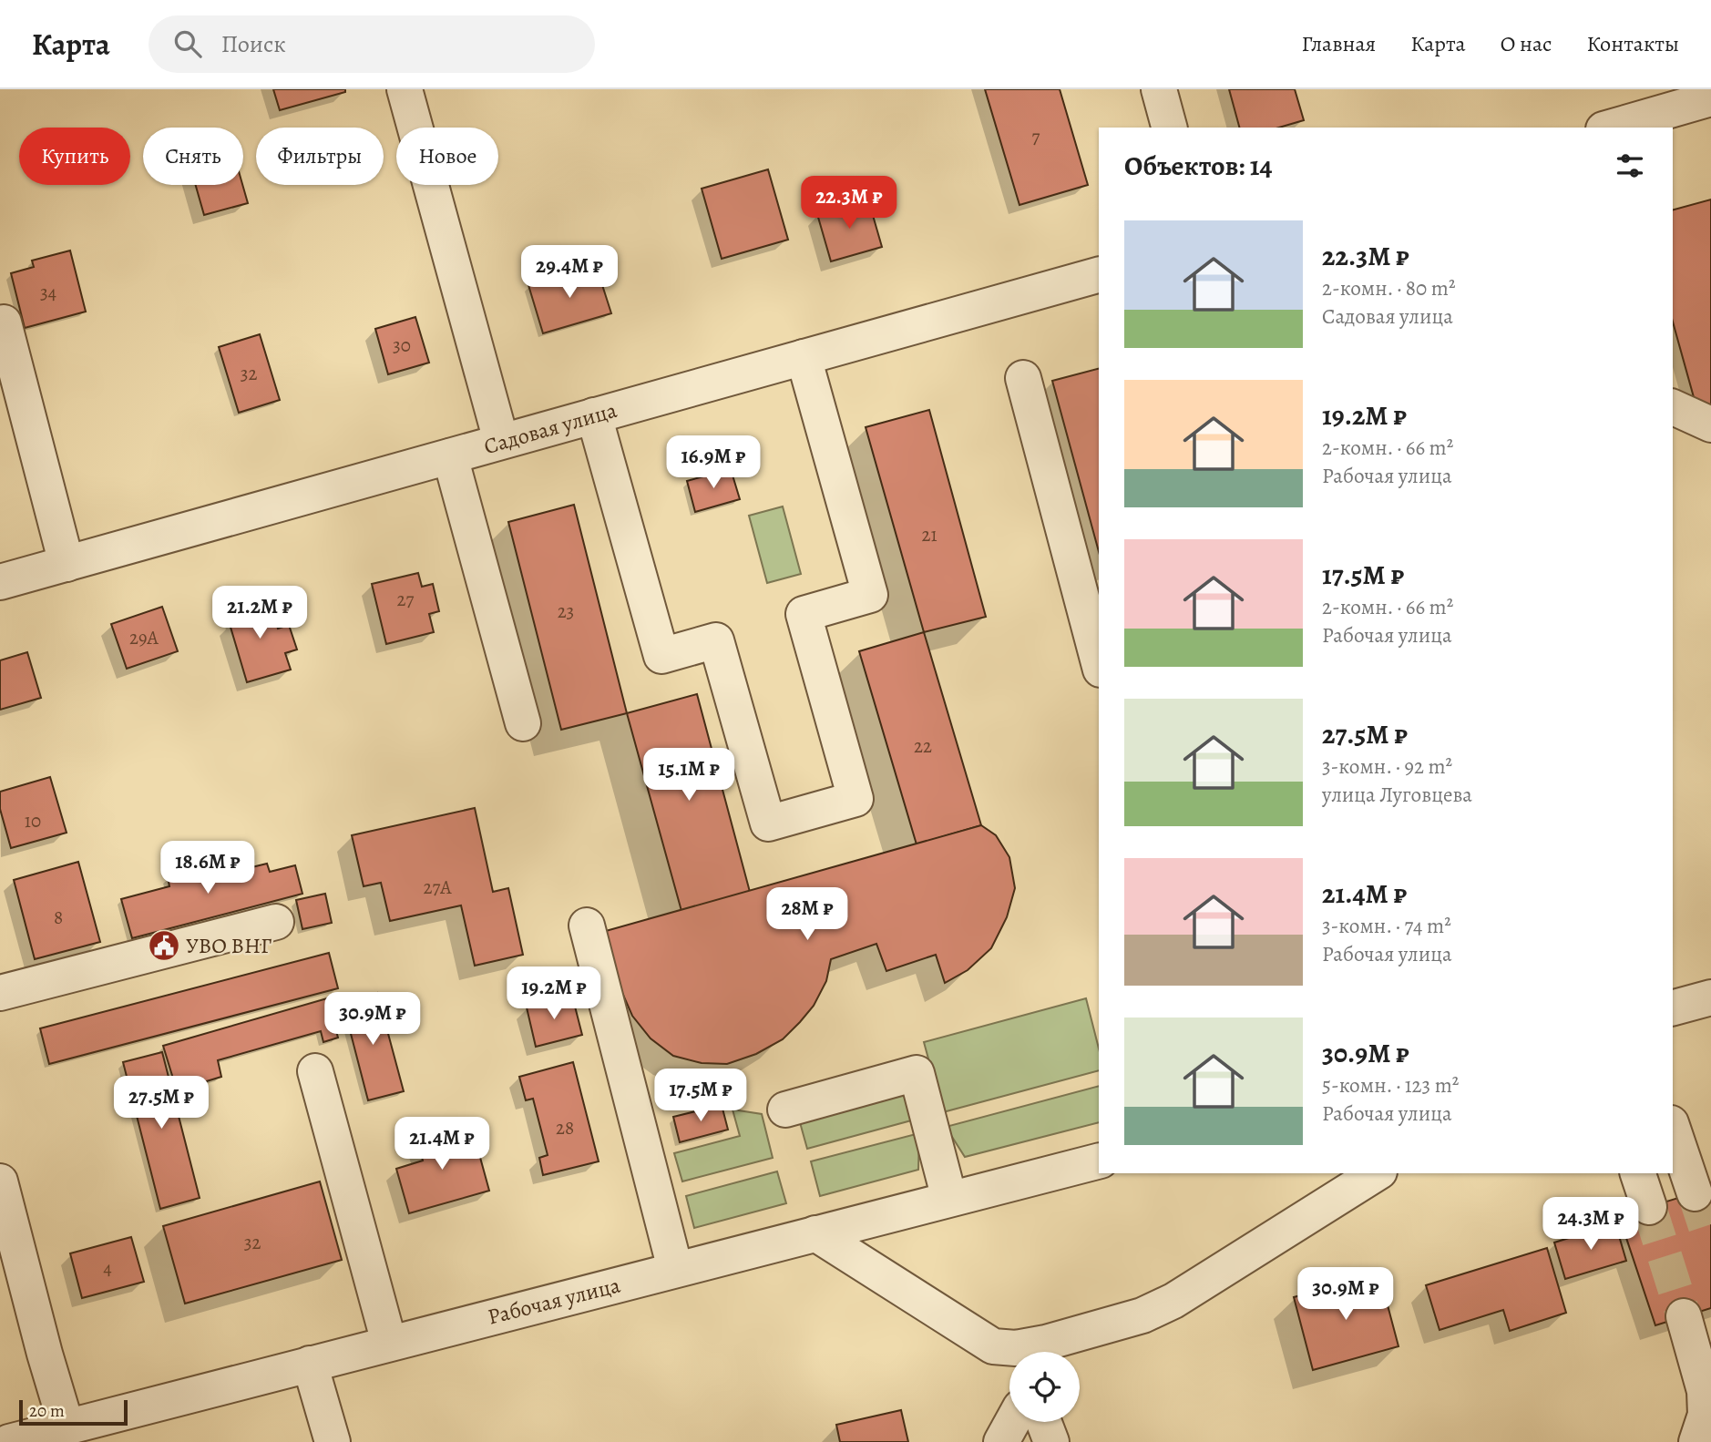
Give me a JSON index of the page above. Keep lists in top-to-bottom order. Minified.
{"streets":{"street":["Садовая улица","Рабочая улица"]},"places":{"public building":["УВО ВНГ"]},"house_numbers":["7","34","30","32","21","27","23","29А","22","10","27А","8","28","32","4"],"scale_bar":"20 m","page":{"header":"Карта","search":"Поиск","nav":["Главная","Карта","О нас","Контакты"],"chip":["Купить","Снять","Фильтры","Новое"],"heading":"Объектов: 14","price":["22.3M ₽","29.4M ₽","16.9M ₽","21.2M ₽","15.1M ₽","18.6M ₽","28M ₽","19.2M ₽","30.9M ₽","17.5M ₽","27.5M ₽","21.4M ₽","24.3M ₽","30.9M ₽"],"list":[{"name":"22.3M ₽","note":"2-комн. · 80 m² · Садовая улица"},{"name":"19.2M ₽","note":"2-комн. · 66 m² · Рабочая улица"},{"name":"17.5M ₽","note":"2-комн. · 66 m² · Рабочая улица"},{"name":"27.5M ₽","note":"3-комн. · 92 m² · улица Луговцева"},{"name":"21.4M ₽","note":"3-комн. · 74 m² · Рабочая улица"},{"name":"30.9M ₽","note":"5-комн. · 123 m² · Рабочая улица"}],"scale":"20 m"}}
